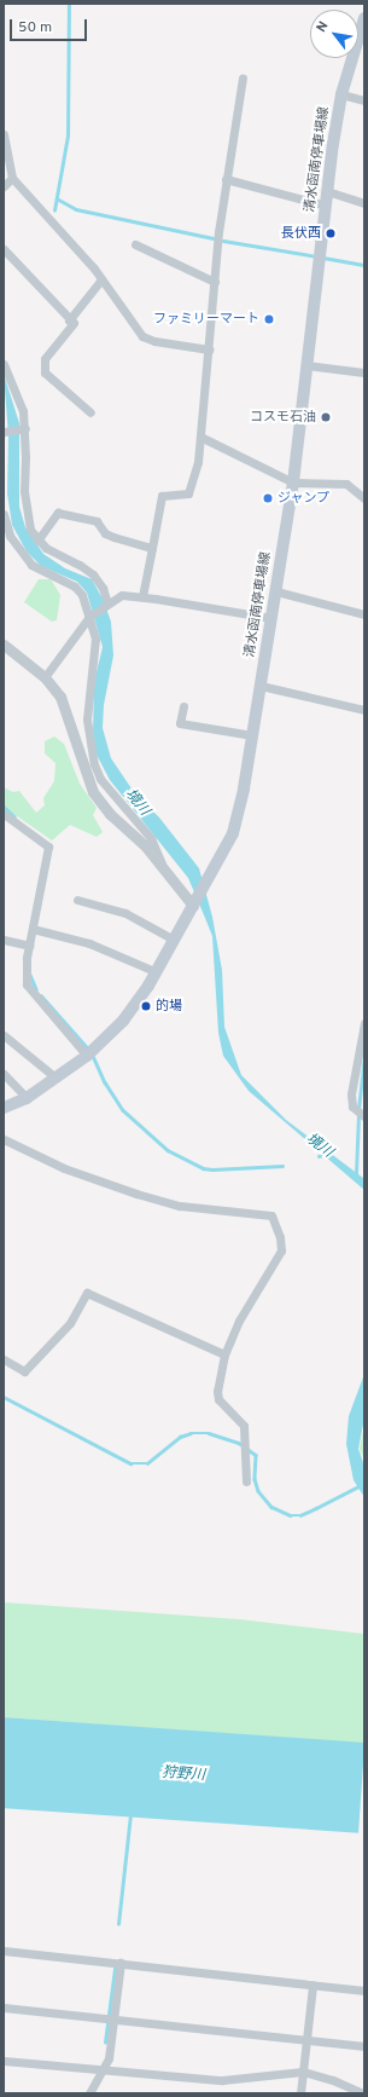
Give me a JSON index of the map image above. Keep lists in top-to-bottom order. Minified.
{"streets":{"main road":["清水函南停車場線"]},"water":["境川","狩野川"],"places":["長伏西","ファミリーマート","コスモ石油","ジャンプ","的場"],"scale_bar":"50 m","north":"top left"}
